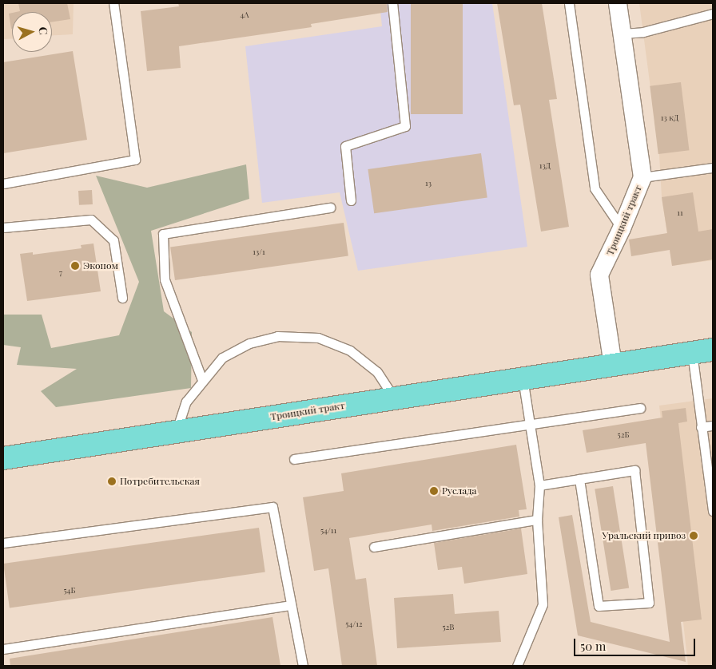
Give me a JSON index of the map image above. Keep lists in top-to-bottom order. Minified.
{"streets":{"main road":["Троицкий тракт"]},"places":["Эконом","Потребительская","Руслада","Уральский привоз"],"house_numbers":["4А","13 кД","13Д","13","11","13/1","7","52Б","54/11","54Б","54/12","52В"],"scale_bar":"50 m","north":"right"}
